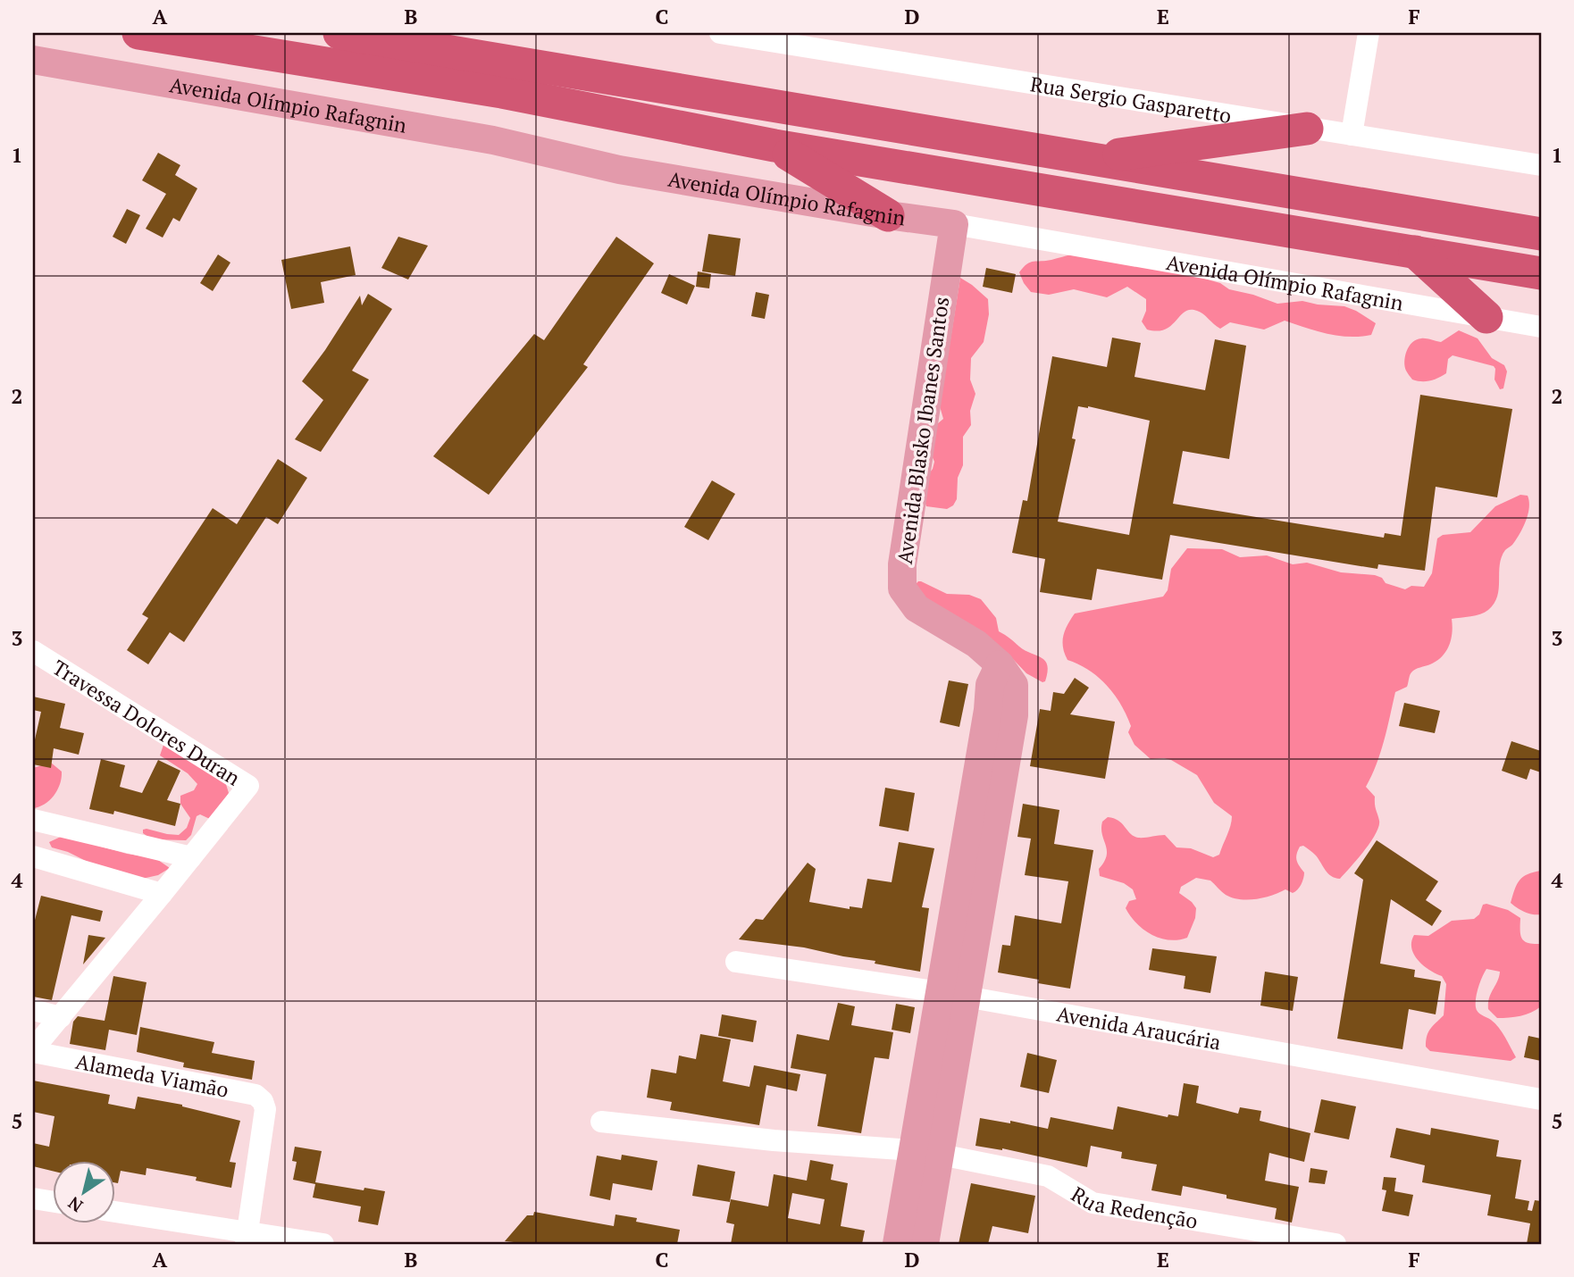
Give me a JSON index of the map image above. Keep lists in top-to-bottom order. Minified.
{"streets":{"main road":["Avenida Olímpio Rafagnin","Avenida Blasko Ibanes Santos"],"street":["Rua Sergio Gasparetto","Travessa Dolores Duran","Avenida Araucária","Alameda Viamão","Rua Redenção"]},"crossings":[["Avenida Olímpio Rafagnin","Avenida Blasko Ibanes Santos"],["Avenida Blasko Ibanes Santos","Avenida Araucária"]],"north":"bottom left","grid":{"columns":["A","B","C","D","E","F"],"rows":["1","2","3","4","5"]}}
